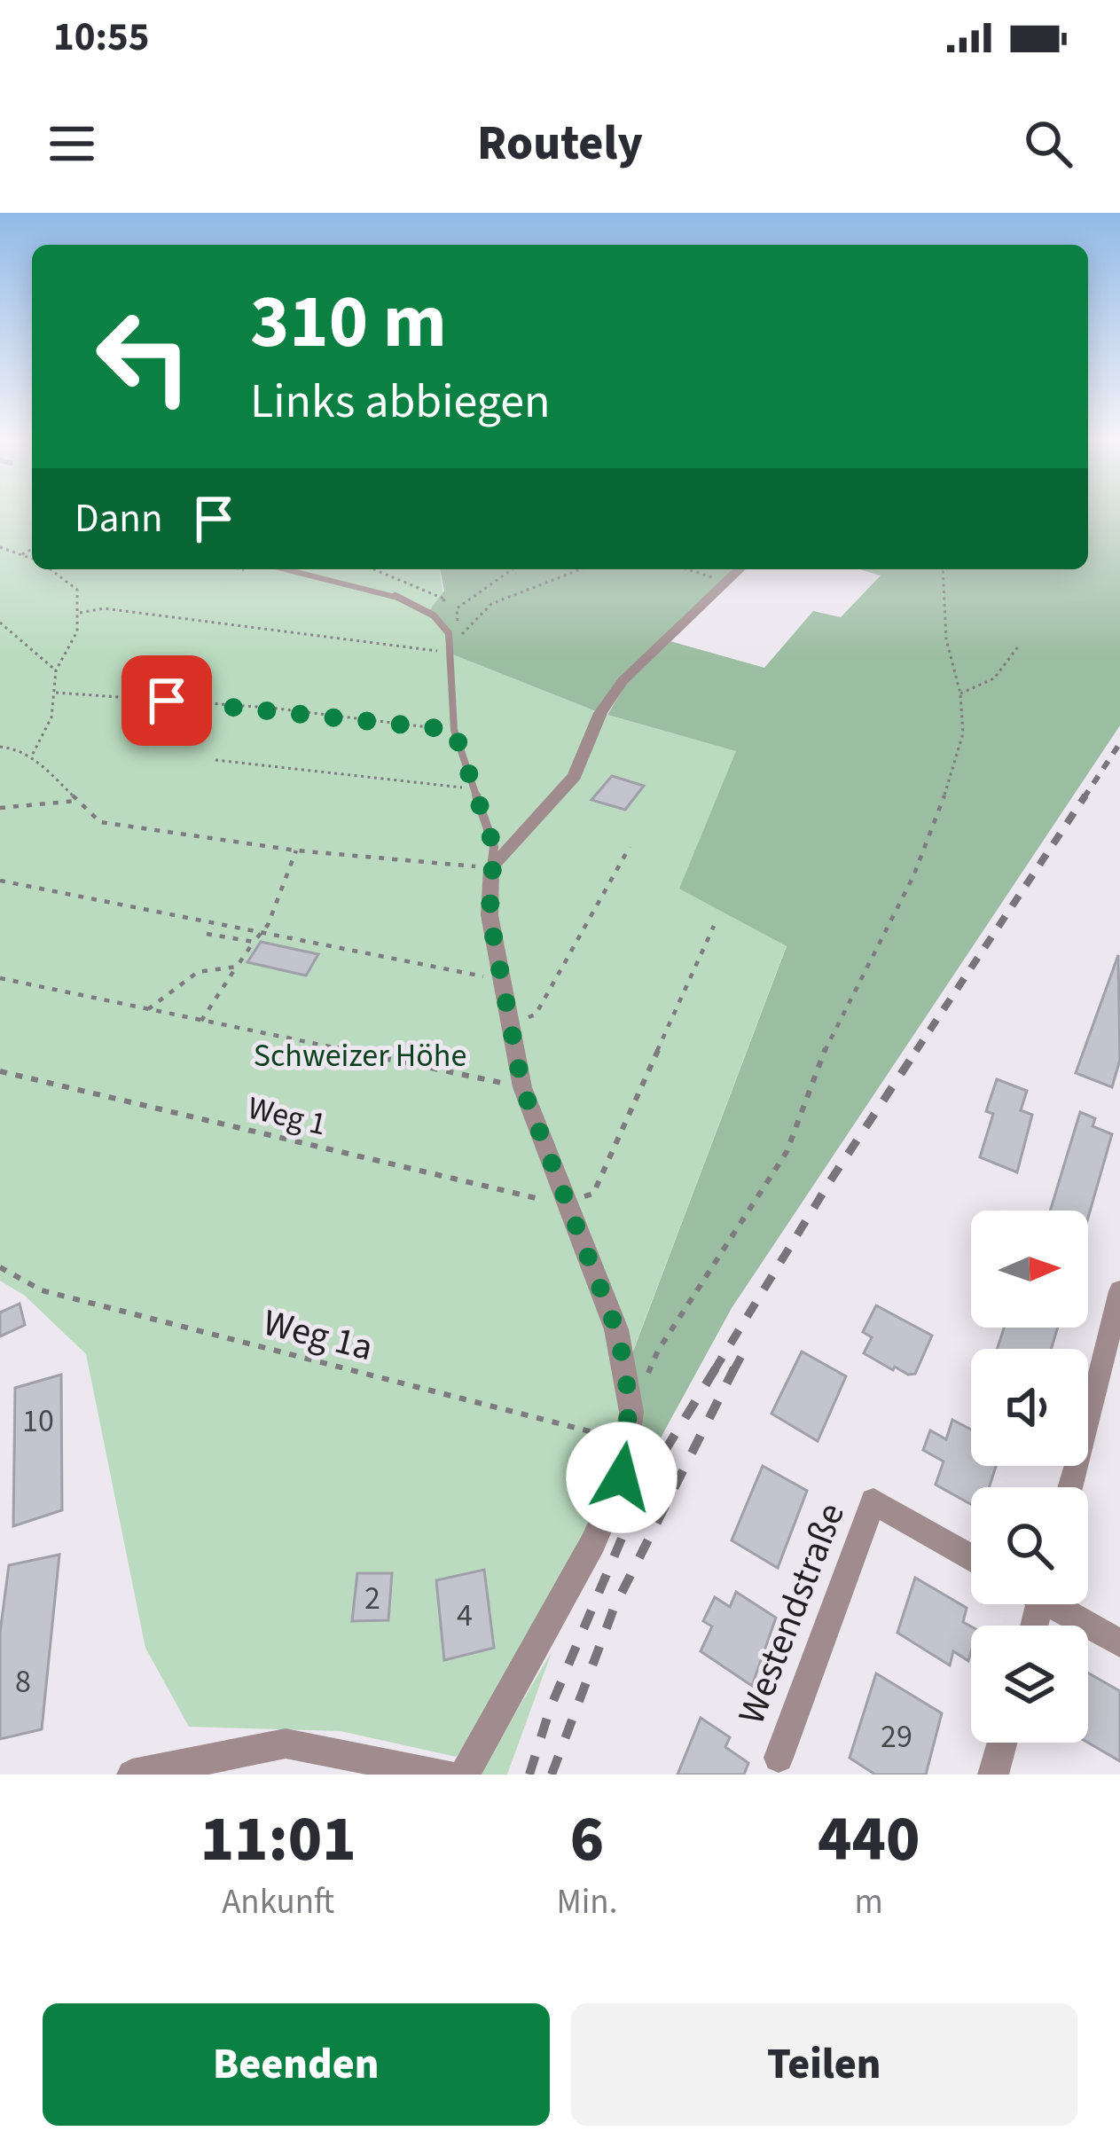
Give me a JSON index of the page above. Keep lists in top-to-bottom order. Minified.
{"streets":{"street":["Westendstraße"],"path":["Weg 1","Weg 1a"]},"parks":["Schweizer Höhe"],"house_numbers":["10","2","4","8","29"],"north":"right","page":{"status":"10:55","header":"Routely","turn":["310 m","Links abbiegen"],"then":"Dann","eta":["11:01","Ankunft","6","Min.","440","m"],"buttons":["Beenden","Teilen"]}}
